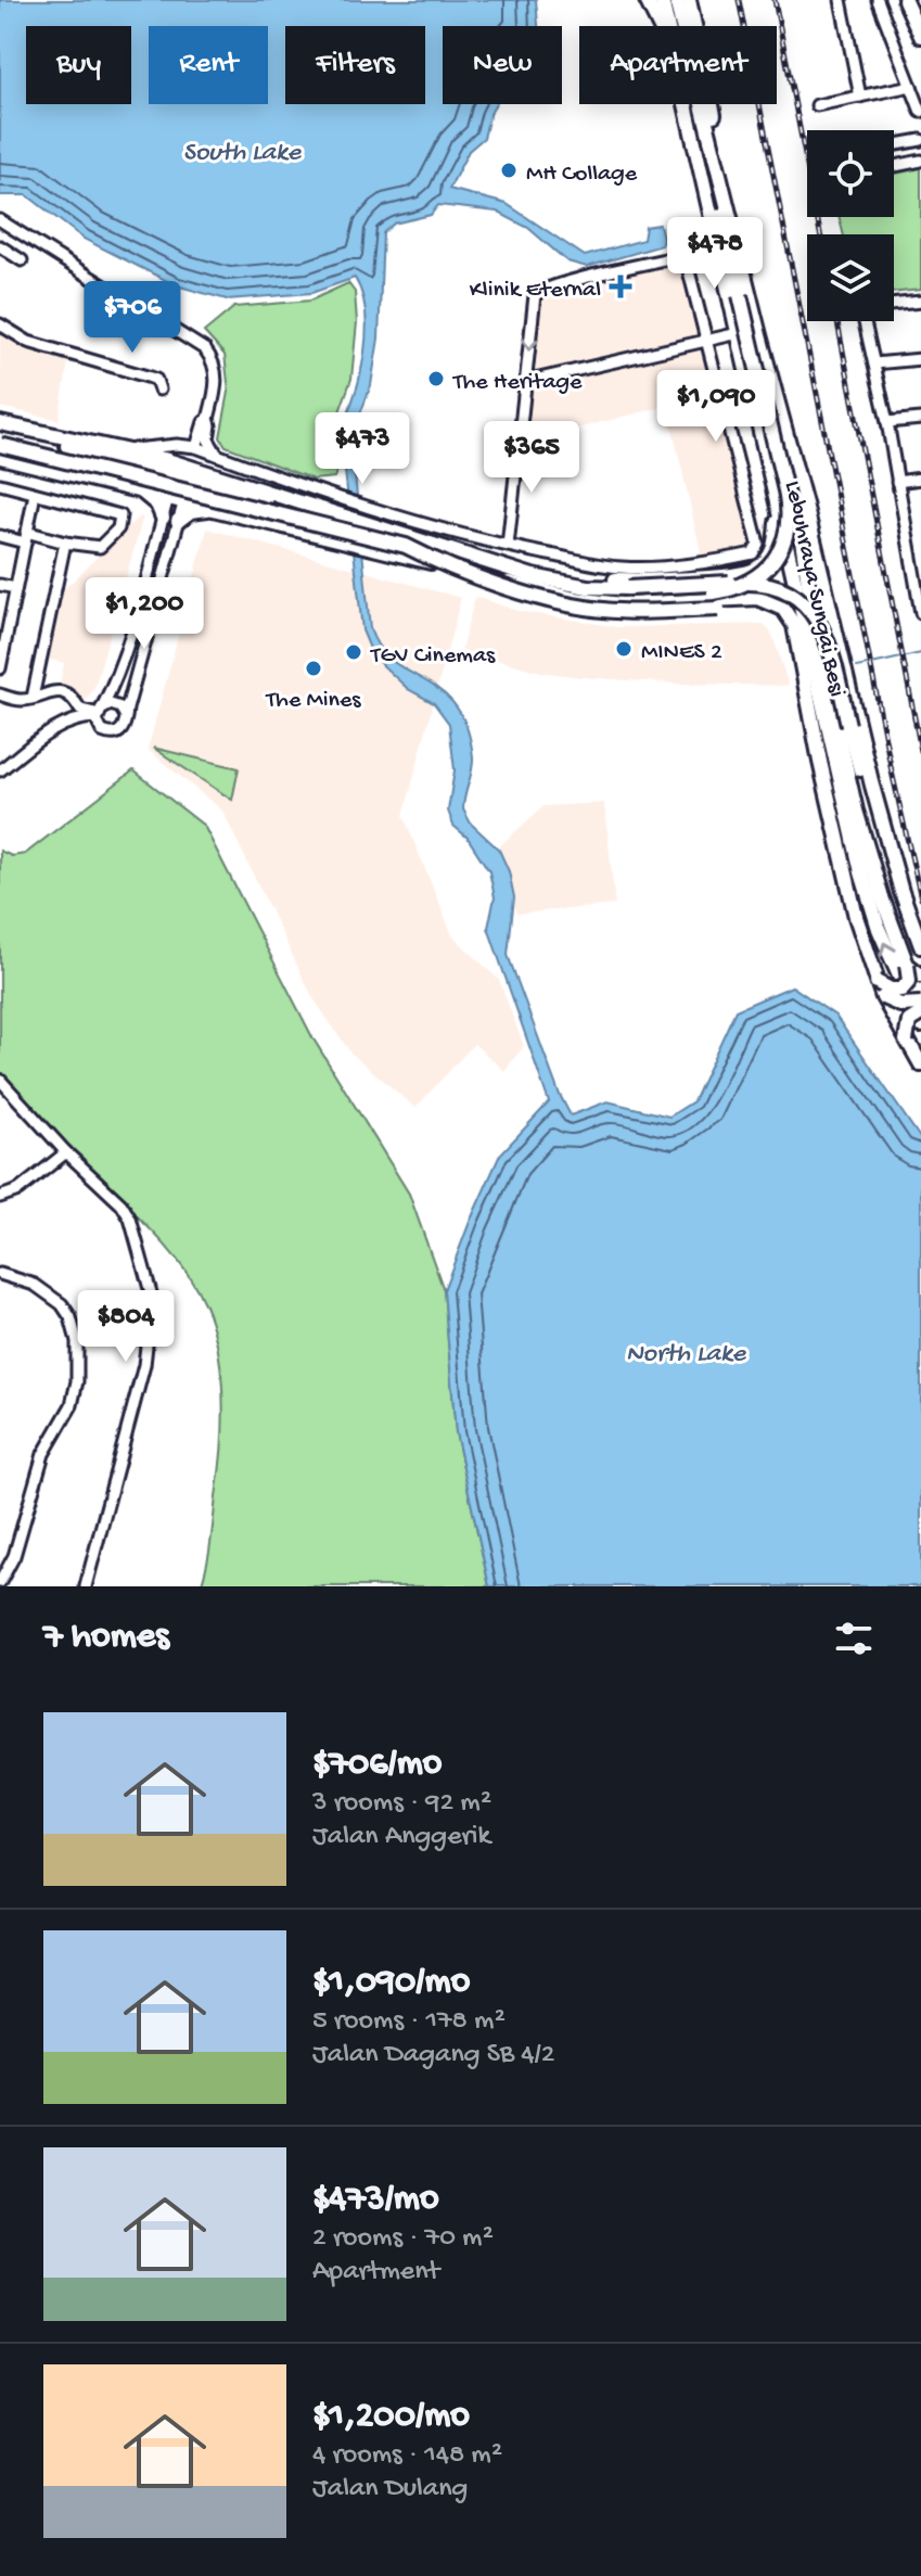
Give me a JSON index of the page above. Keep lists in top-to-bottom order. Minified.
{"streets":{"highway":["Lebuhraya Sungai Besi"]},"water":["South Lake","North Lake"],"places":{"other":["MH Collage","The Heritage","MINES 2","TGV Cinemas","The Mines"],"health":["Klinik Eternal"]},"page":{"chip":["Buy","Rent","Filters","New","Apartment"],"price":["$478","$706","$1,090","$473","$365","$1,200","$804"],"heading":"7 homes","list":[{"name":"$706/mo","note":"3 rooms · 92 m² · Jalan Anggerik"},{"name":"$1,090/mo","note":"5 rooms · 178 m² · Jalan Dagang SB 4/2"},{"name":"$473/mo","note":"2 rooms · 70 m² · Apartment"},{"name":"$1,200/mo","note":"4 rooms · 148 m² · Jalan Dulang"}]}}
